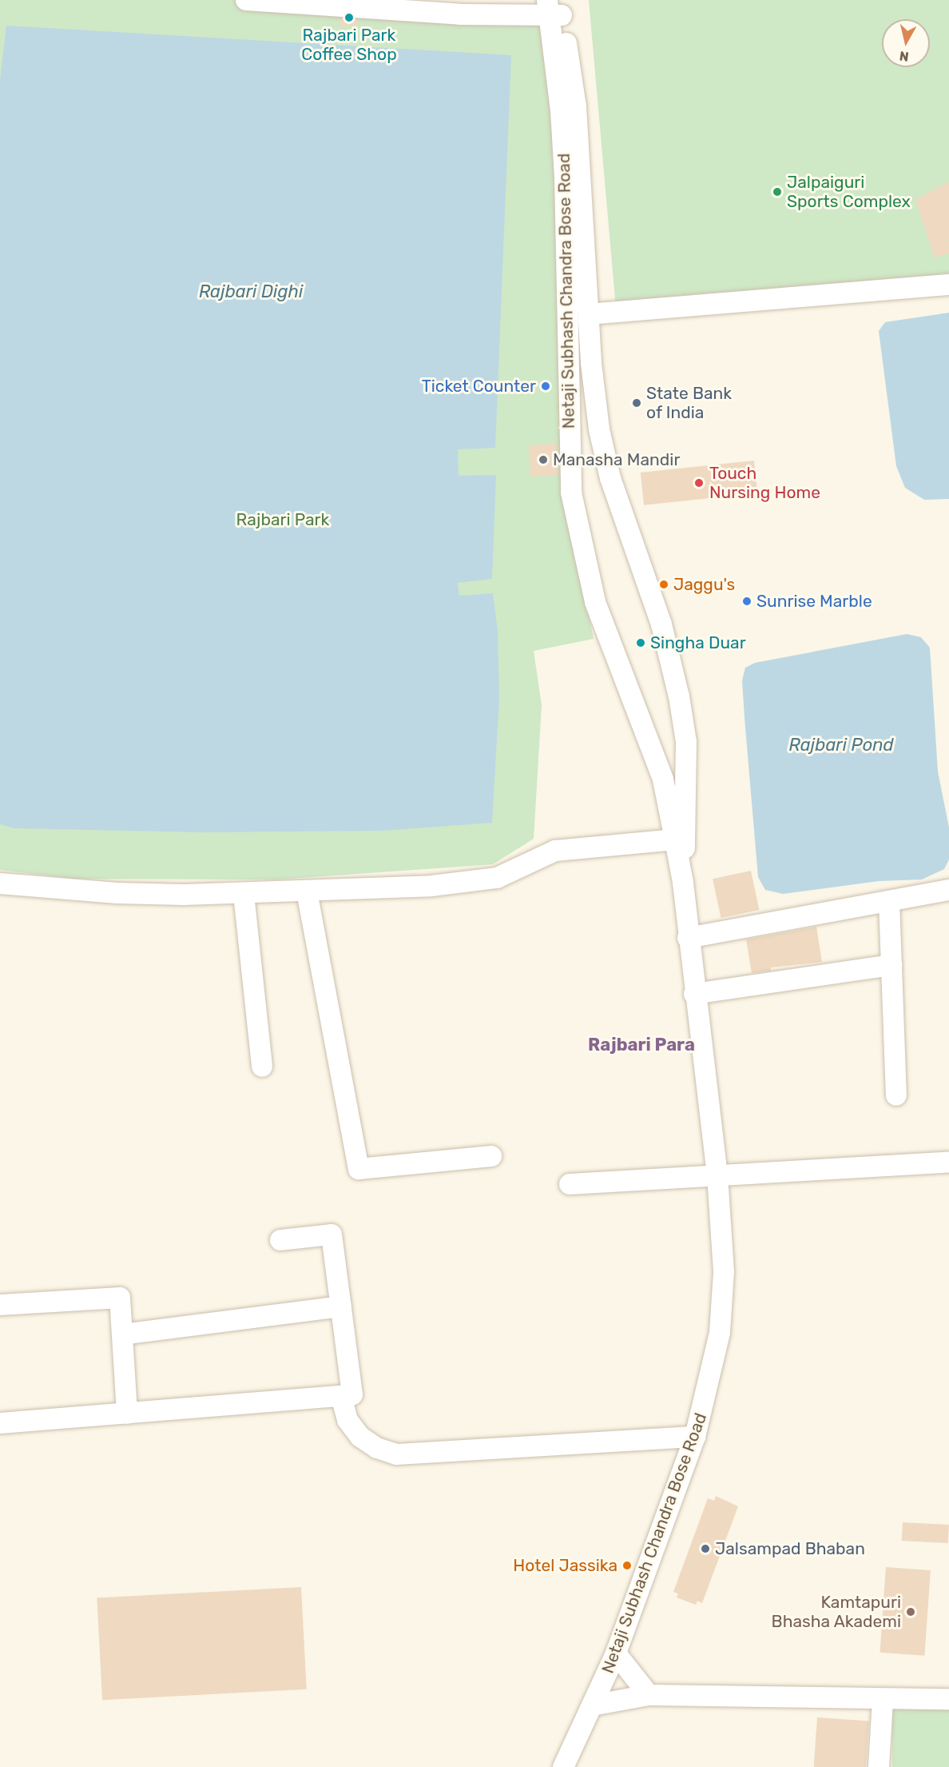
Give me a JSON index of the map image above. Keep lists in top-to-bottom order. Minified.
{"streets":{"street":["Netaji Subhash Chandra Bose Road"]},"districts":["Rajbari Para"],"water":["Rajbari Dighi","Rajbari Pond"],"parks":["Rajbari Park"],"places":["Rajbari Park Coffee Shop","Jalpaiguri Sports Complex","Ticket Counter","State Bank of India","Manasha Mandir","Touch Nursing Home","Jaggu's","Sunrise Marble","Singha Duar","Jalsampad Bhaban","Hotel Jassika","Kamtapuri Bhasha Akademi"],"north":"bottom"}
